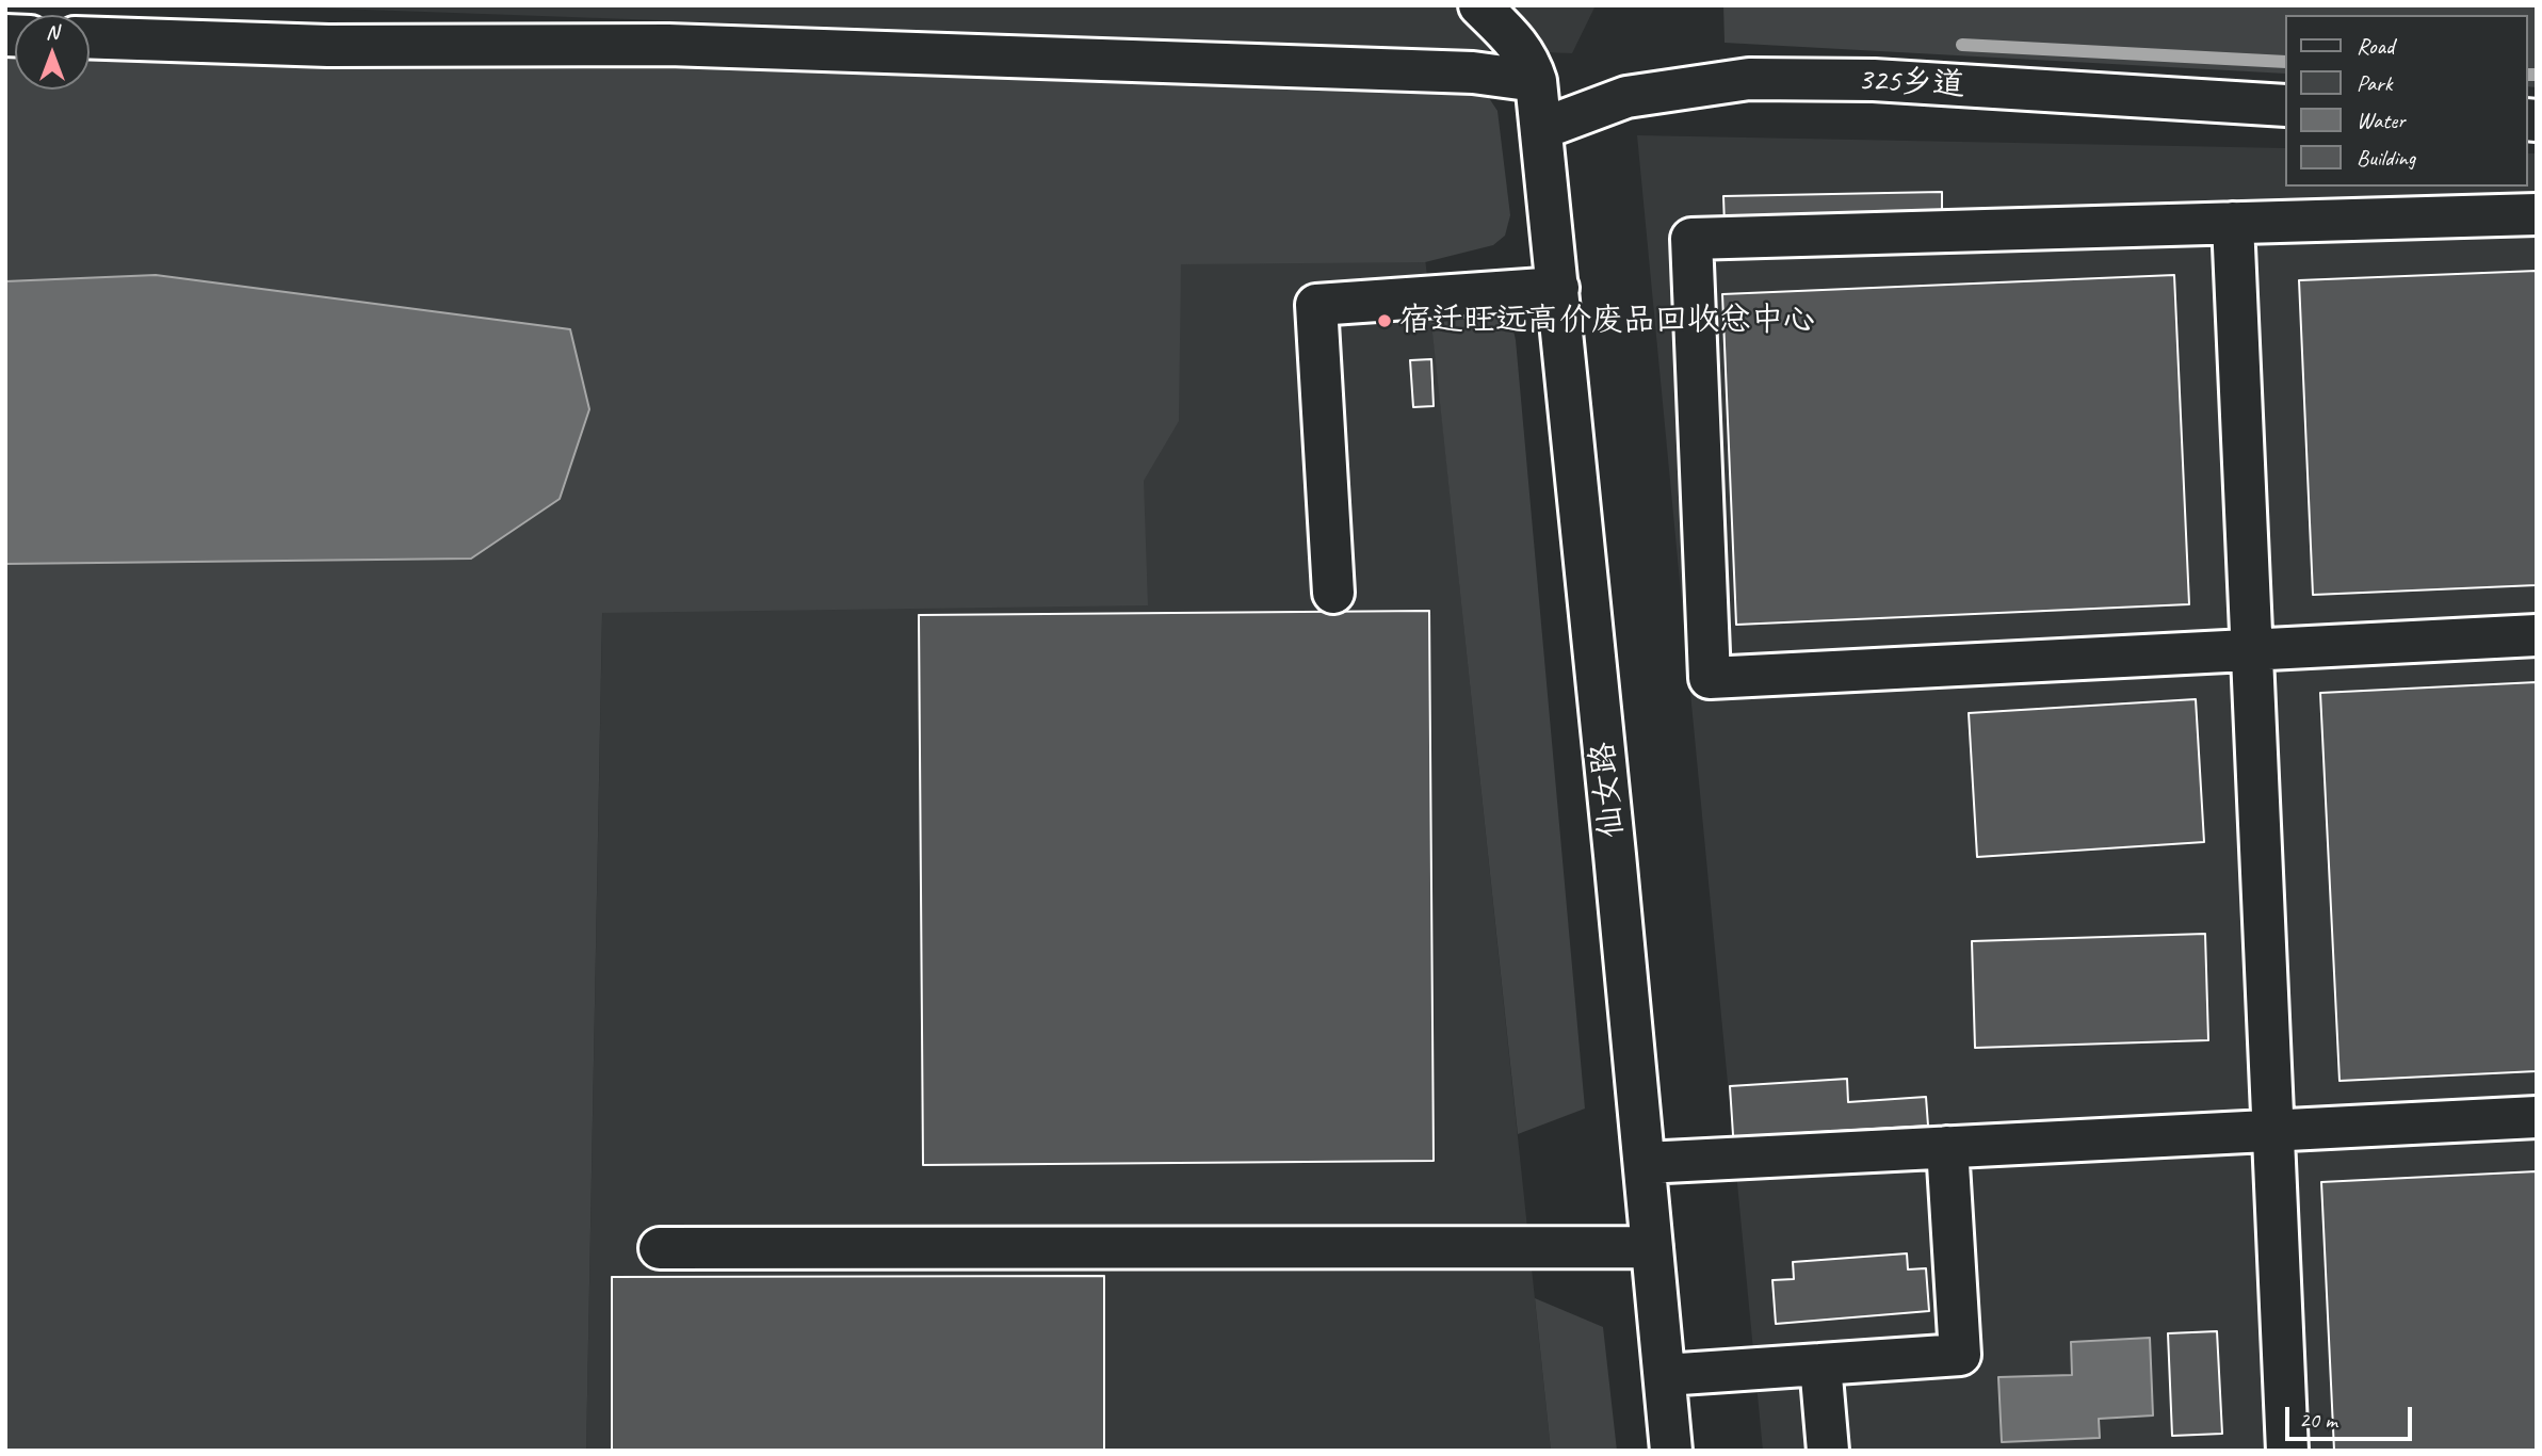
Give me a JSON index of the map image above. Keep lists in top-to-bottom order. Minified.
{"streets":{"street":["325乡道","仙女路"]},"crossings":[["325乡道","仙女路"]],"places":["宿迁旺远高价废品回收总中心"],"legend":["Road","Park","Water","Building"],"scale_bar":"20 m","north":"top"}
